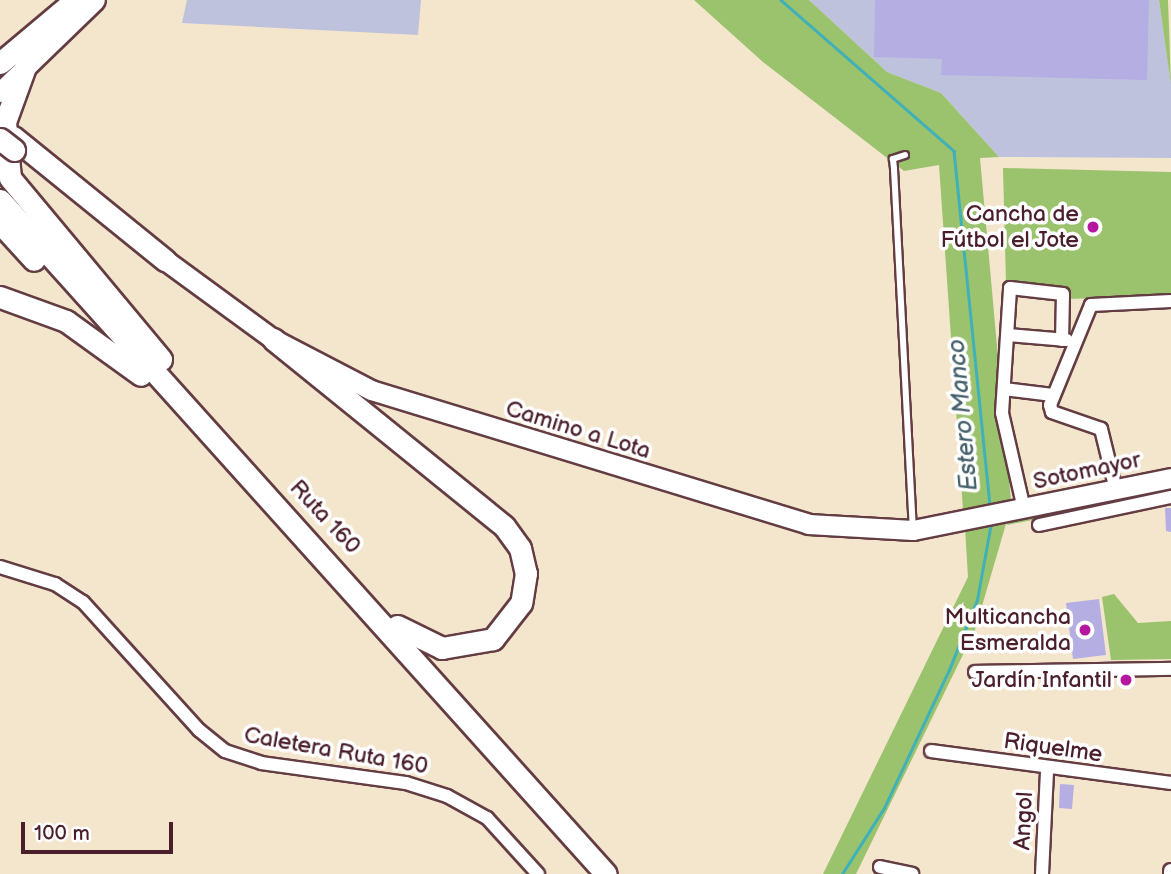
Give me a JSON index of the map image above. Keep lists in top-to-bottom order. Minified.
{"streets":{"highway":["Ruta 160"],"main road":["Camino a Lota","Sotomayor"],"street":["Riquelme","Caletera Ruta 160","Angol"]},"crossings":[["Camino a Lota","Sotomayor"],["Riquelme","Angol"]],"water":["Estero Manco"],"places":["Cancha de Fútbol el Jote","Multicancha Esmeralda","Jardín Infantil"],"scale_bar":"100 m"}
